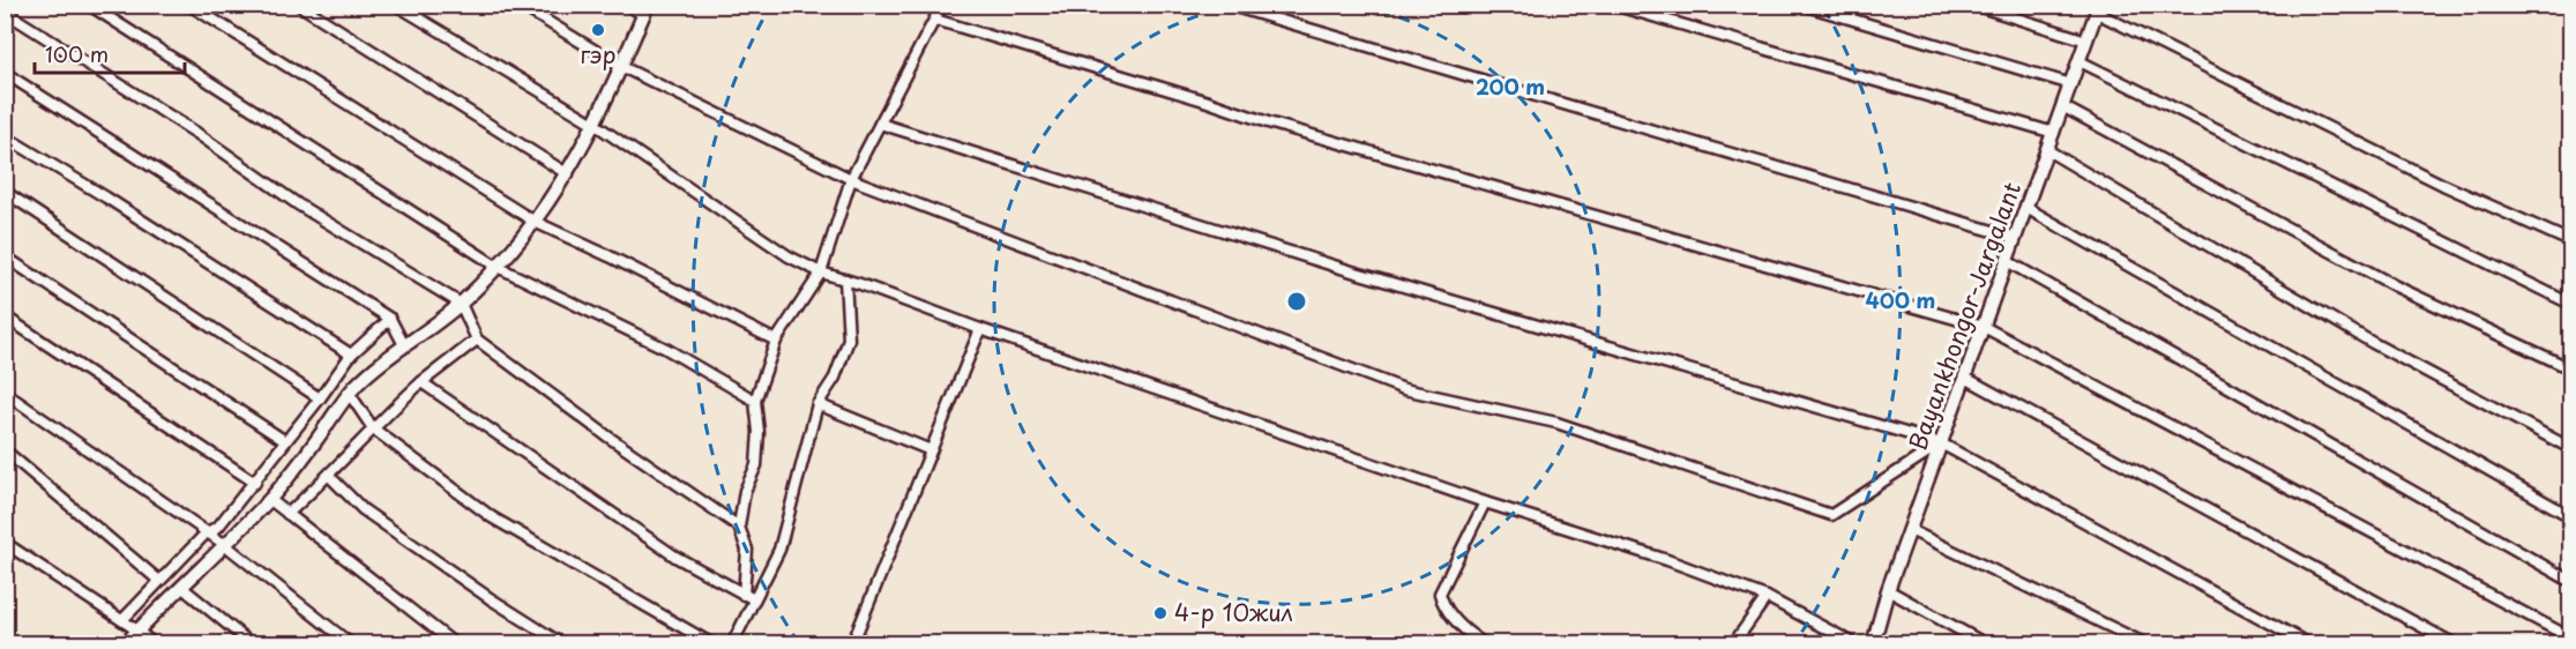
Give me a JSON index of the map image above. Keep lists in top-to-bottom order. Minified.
{"streets":{"street":["Bayankhongor-Jargalant"]},"places":["гэр","4-р 10жил"],"scale_bar":"100 m","rings":["200 m","400 m"]}
